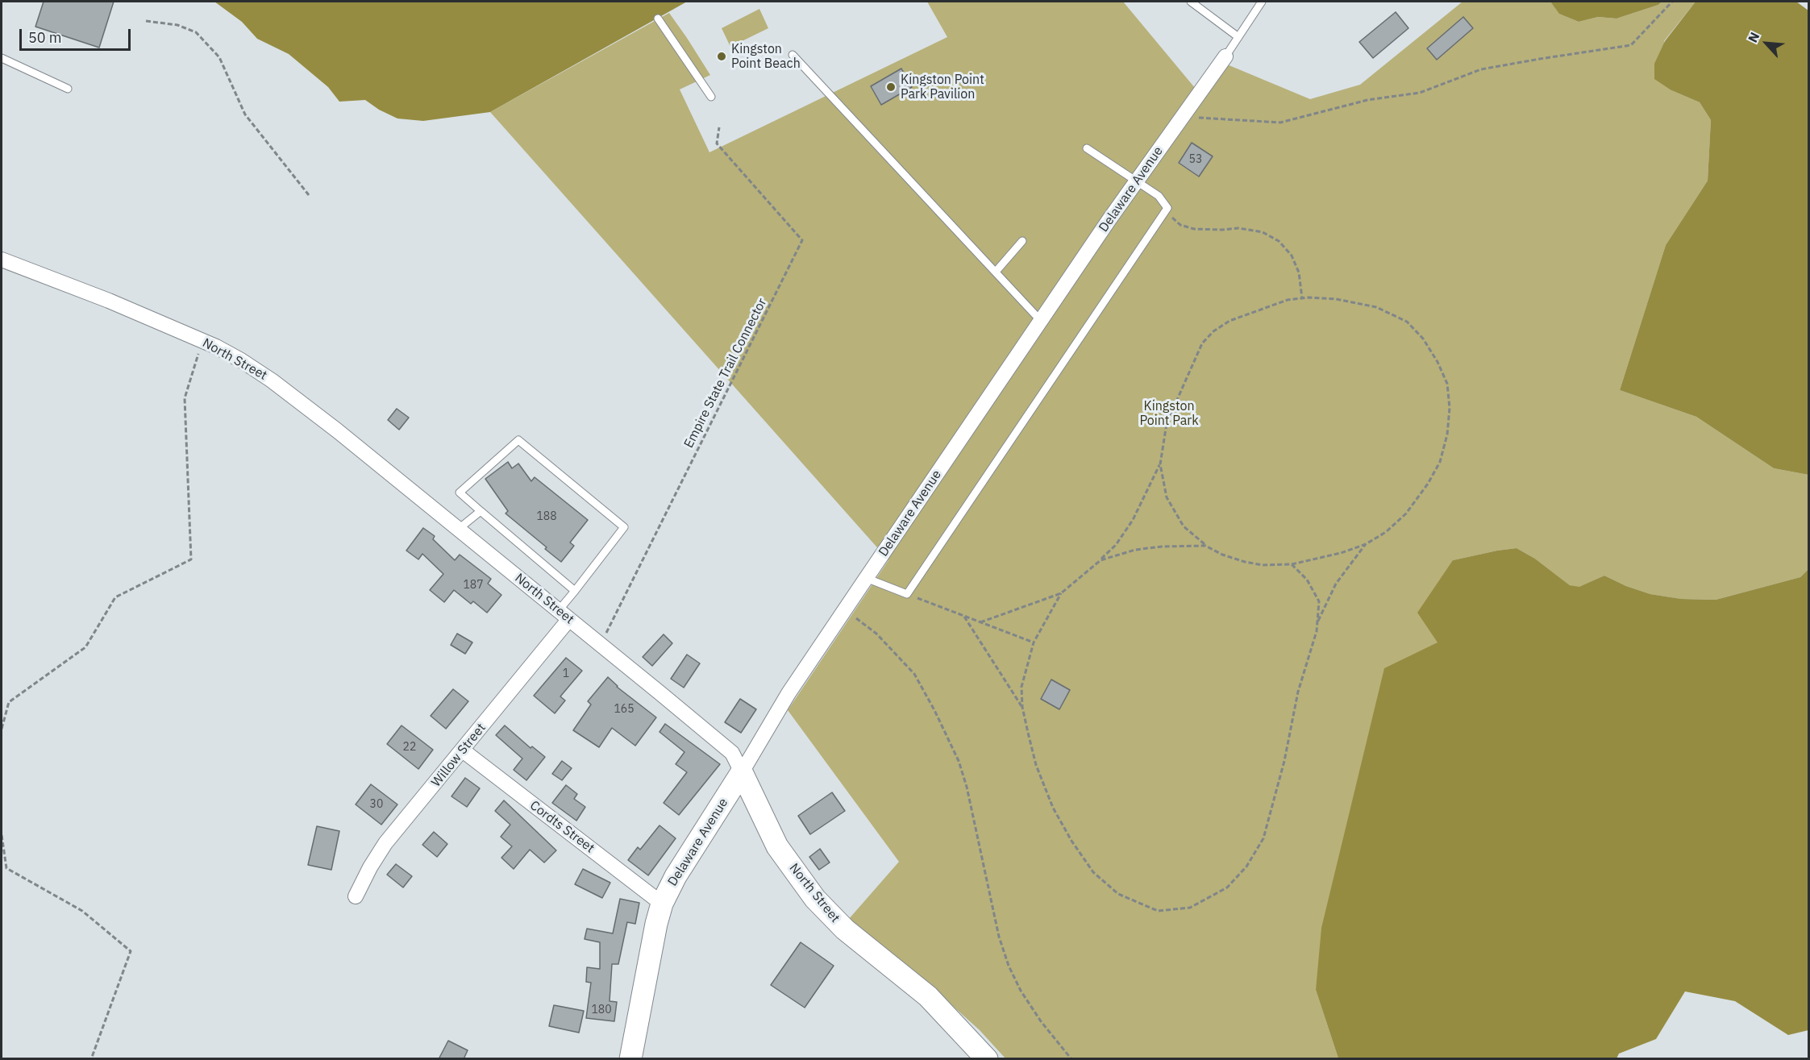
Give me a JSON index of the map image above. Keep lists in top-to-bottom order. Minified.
{"streets":{"street":["Delaware Avenue","North Street","Willow Street","Cordts Street"],"path":["Empire State Trail Connector"]},"crossings":[["Delaware Avenue","North Street"],["Delaware Avenue","Cordts Street"],["North Street","Empire State Trail Connector"],["North Street","Willow Street"],["Willow Street","Cordts Street"]],"parks":["Kingston Point Park"],"places":["Kingston Point Beach","Kingston Point Park Pavilion"],"house_numbers":["53","188","187","1","165","22","30","180"],"scale_bar":"50 m","north":"top left"}
